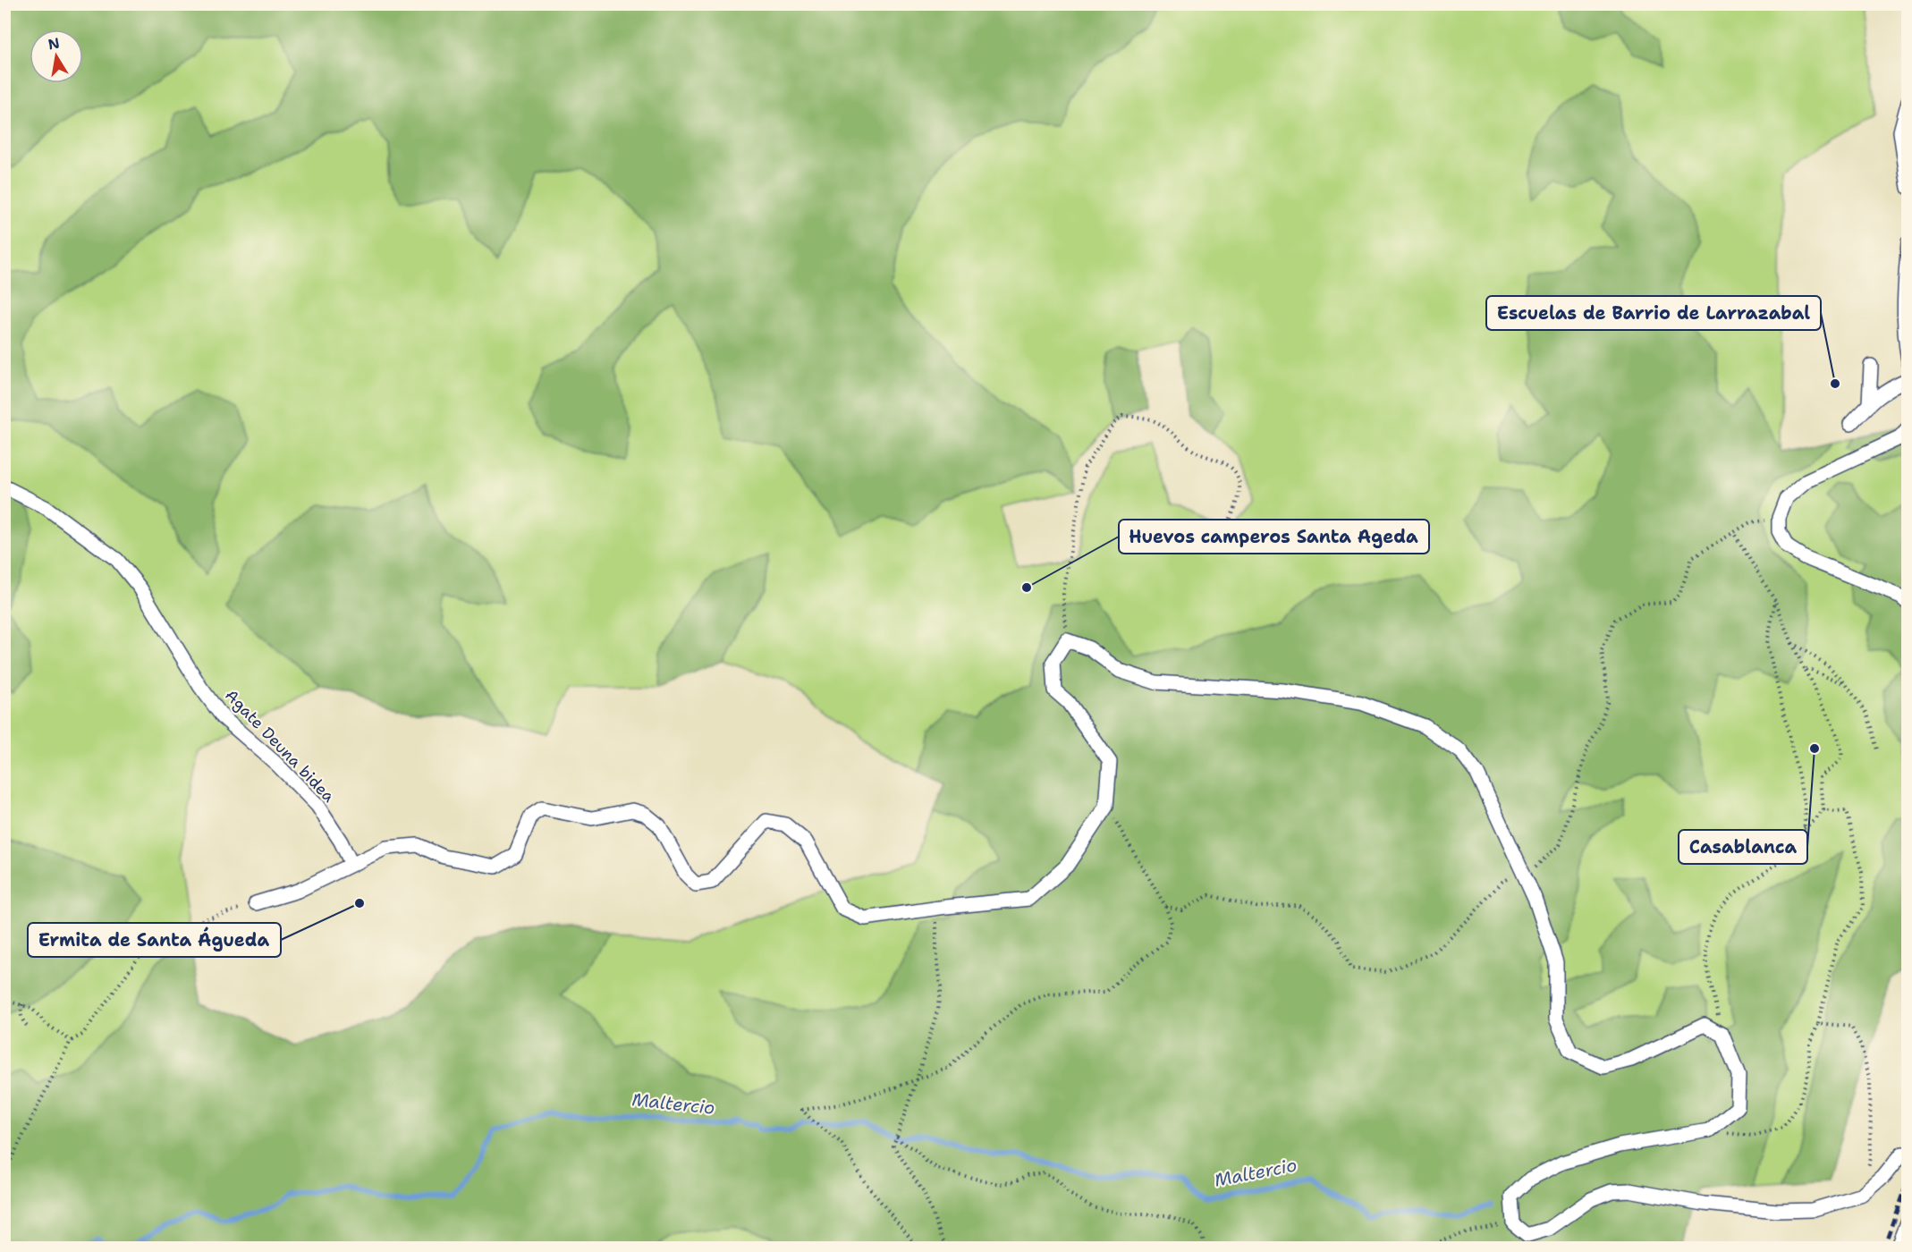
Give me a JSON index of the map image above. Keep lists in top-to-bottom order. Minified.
{"streets":{"street":["Agate Deuna bidea"]},"water":["Maltercio"],"places":["Escuelas de Barrio de Larrazabal","Huevos camperos Santa Ageda","Casablanca","Ermita de Santa Águeda"],"north":"top"}
